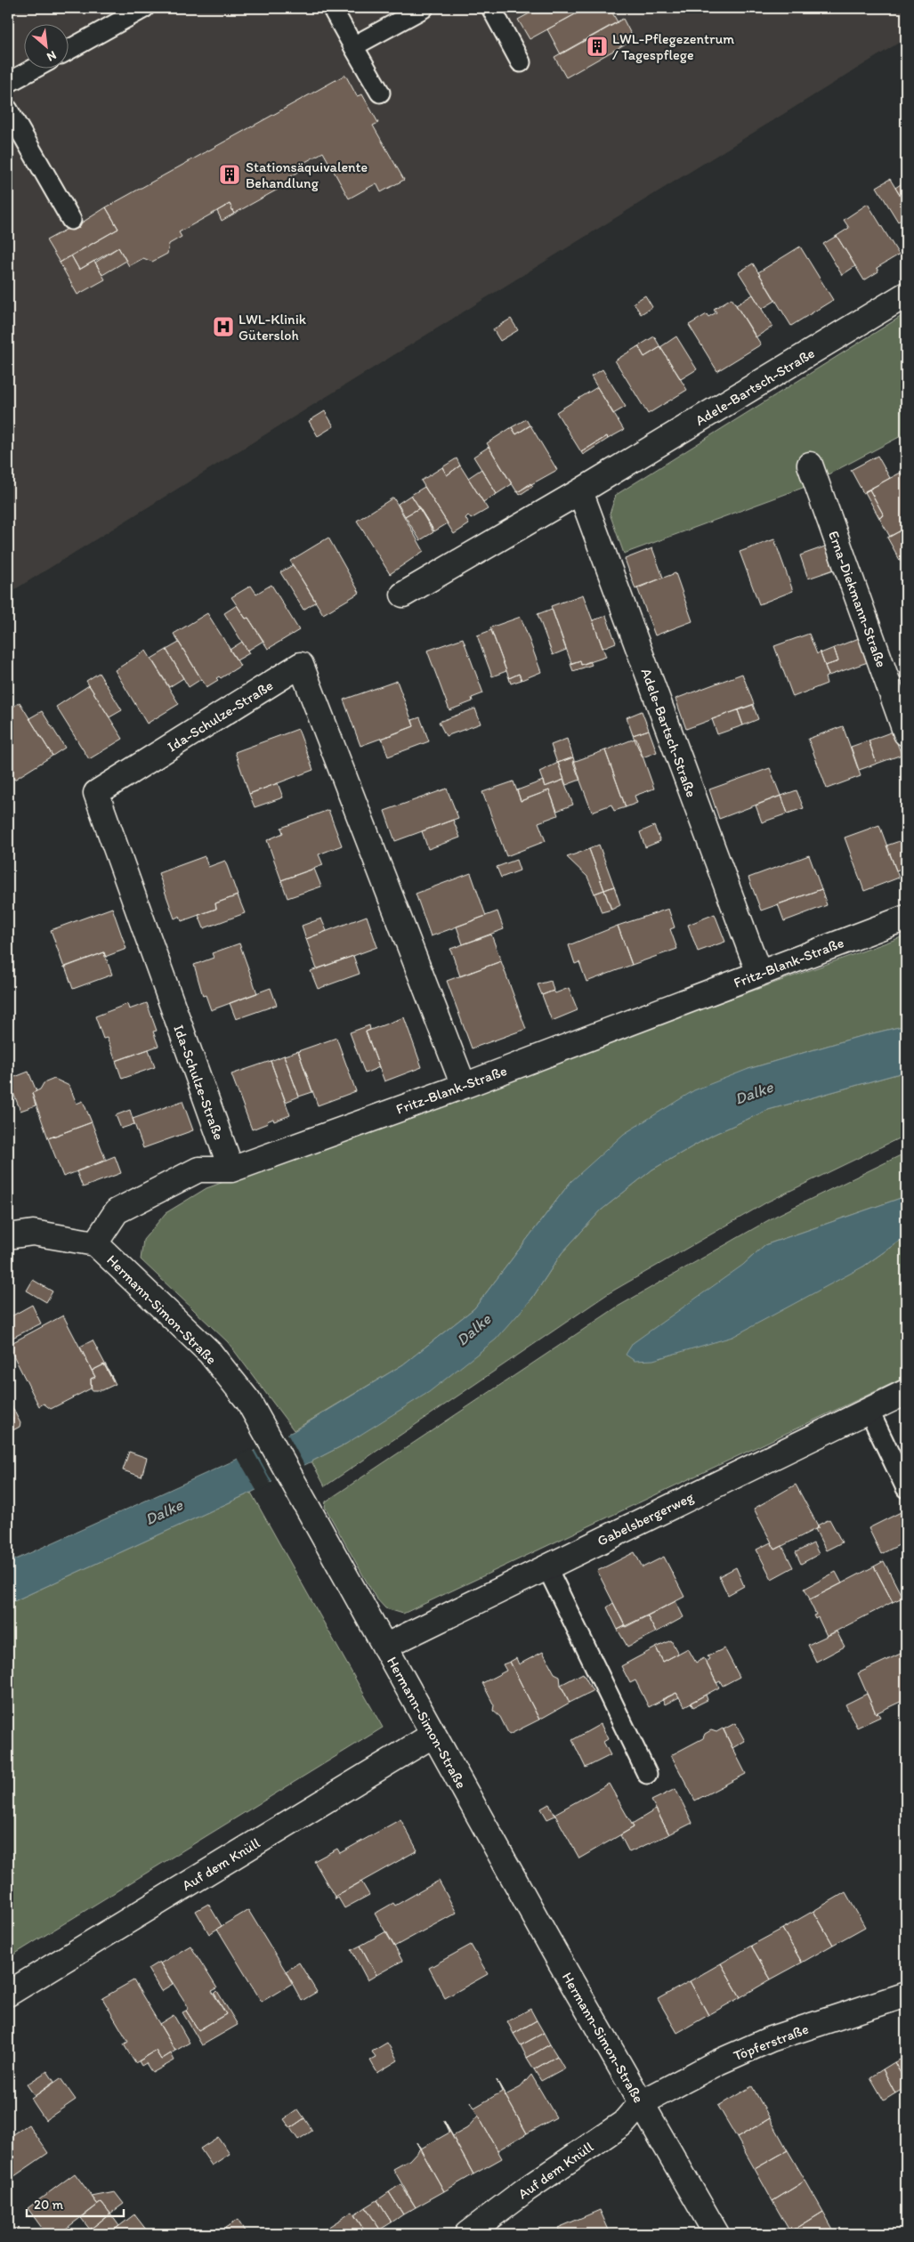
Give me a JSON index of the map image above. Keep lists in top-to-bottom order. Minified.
{"streets":{"street":["Adele-Bartsch-Straße","Erna-Diekmann-Straße","Ida-Schulze-Straße","Fritz-Blank-Straße","Hermann-Simon-Straße","Gabelsbergerweg","Auf dem Knüll","Töpferstraße"]},"crossings":[["Adele-Bartsch-Straße","Fritz-Blank-Straße"],["Ida-Schulze-Straße","Fritz-Blank-Straße"],["Fritz-Blank-Straße","Hermann-Simon-Straße"],["Hermann-Simon-Straße","Gabelsbergerweg"],["Hermann-Simon-Straße","Auf dem Knüll"],["Hermann-Simon-Straße","Töpferstraße"],["Auf dem Knüll","Töpferstraße"]],"water":["Dalke"],"places":{"building":["LWL-Pflegezentrum / Tagespflege","Stationsäquivalente Behandlung"],"hospital":["LWL-Klinik Gütersloh"]},"scale_bar":"20 m","north":"bottom right"}
